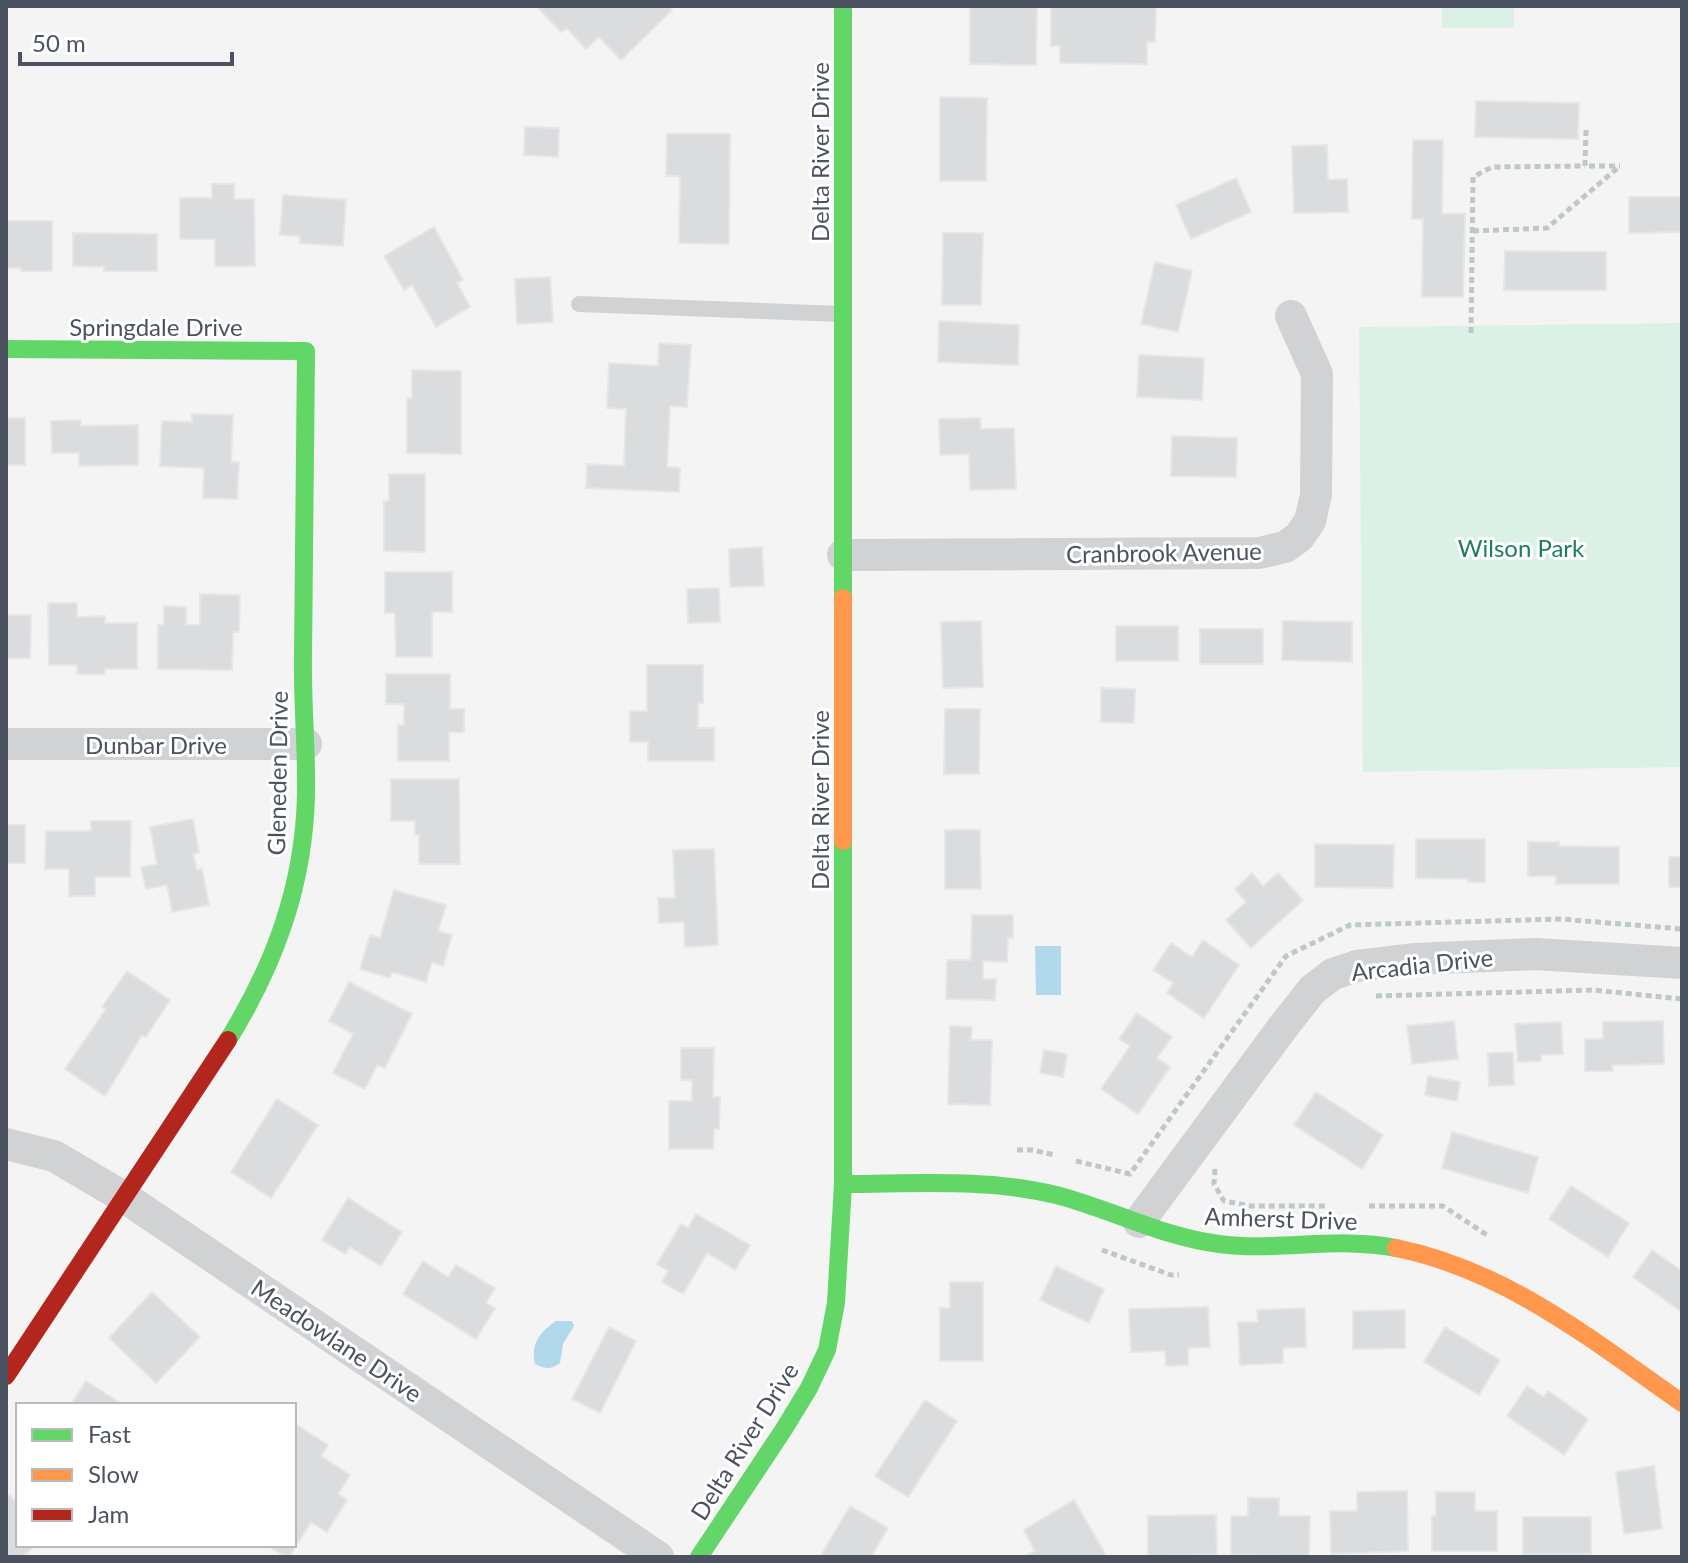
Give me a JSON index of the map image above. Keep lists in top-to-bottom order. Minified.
{"streets":{"street":["Delta River Drive","Springdale Drive","Cranbrook Avenue","Dunbar Drive","Gleneden Drive","Arcadia Drive","Amherst Drive","Meadowlane Drive"]},"crossings":[["Delta River Drive","Cranbrook Avenue"],["Delta River Drive","Amherst Drive"],["Springdale Drive","Gleneden Drive"],["Dunbar Drive","Gleneden Drive"],["Gleneden Drive","Meadowlane Drive"],["Arcadia Drive","Amherst Drive"]],"parks":["Wilson Park"],"legend":["Fast","Slow","Jam"],"scale_bar":"50 m"}
